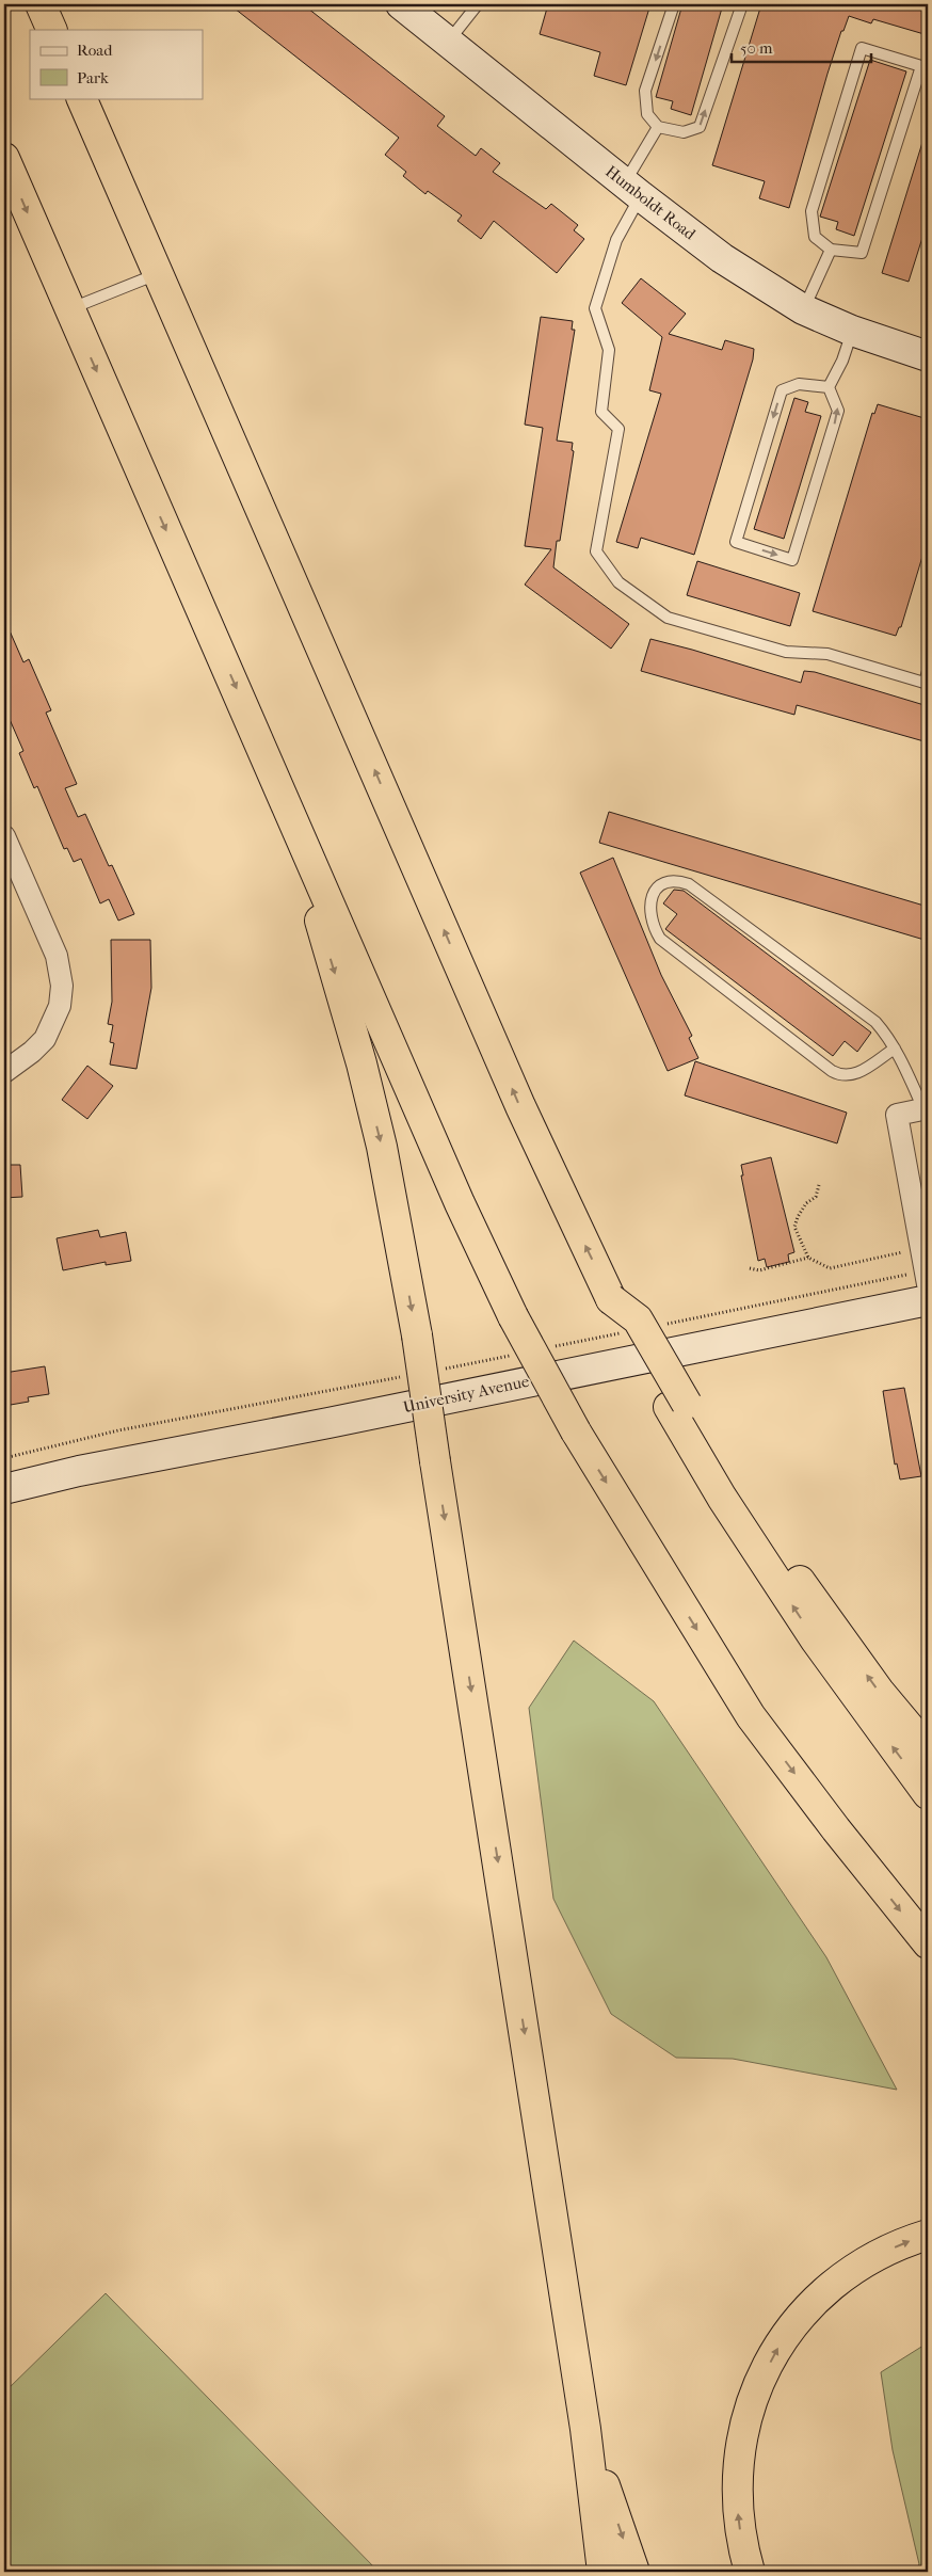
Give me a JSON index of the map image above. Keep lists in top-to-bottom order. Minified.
{"streets":{"main road":["Humboldt Road","University Avenue"]},"legend":["Road","Park"],"scale_bar":"50 m"}
